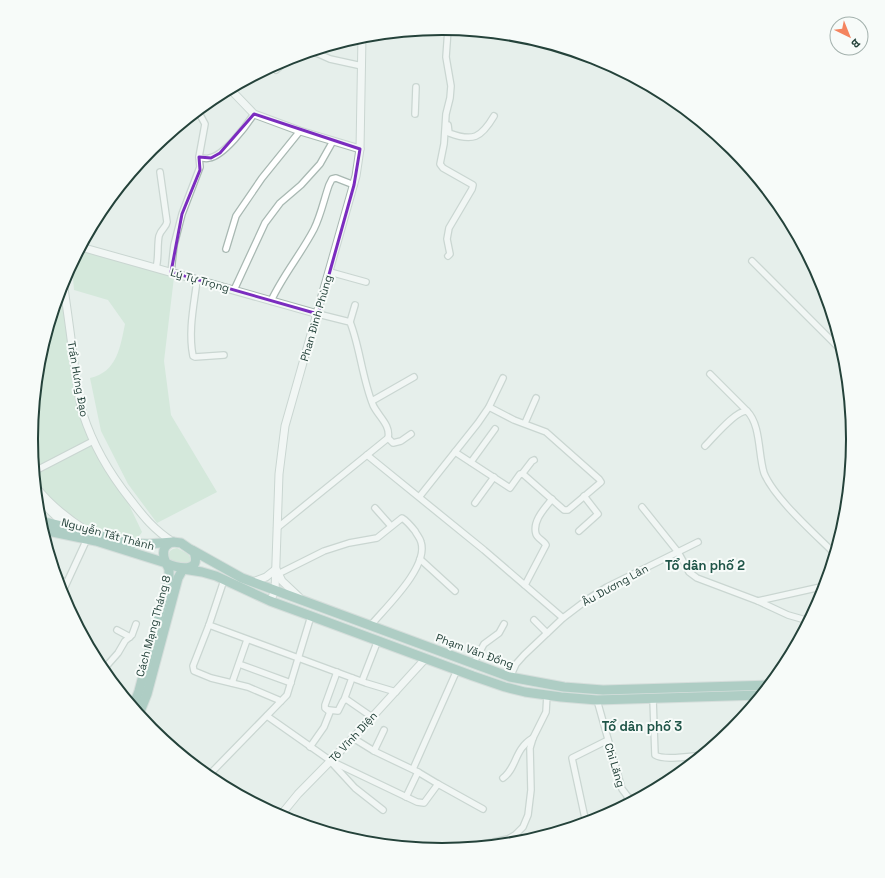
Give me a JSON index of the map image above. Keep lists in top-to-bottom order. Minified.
{"streets":{"main road":["Nguyễn Tất Thành","Cách Mạng Tháng 8","Phạm Văn Đồng"],"street":["Lý Tự Trọng","Phan Đình Phùng","Trần Hưng Đạo","Âu Dương Lân","Tô Vĩnh Diện","Chi Lăng"]},"crossings":[["Lý Tự Trọng","Phan Đình Phùng"],["Phan Đình Phùng","Phạm Văn Đồng"],["Trần Hưng Đạo","Nguyễn Tất Thành"],["Trần Hưng Đạo","Cách Mạng Tháng 8"],["Trần Hưng Đạo","Phạm Văn Đồng"],["Nguyễn Tất Thành","Cách Mạng Tháng 8"],["Nguyễn Tất Thành","Phạm Văn Đồng"],["Âu Dương Lân","Phạm Văn Đồng"],["Cách Mạng Tháng 8","Phạm Văn Đồng"]],"districts":["Tổ dân phố 2","Tổ dân phố 3"],"north":"bottom right"}
